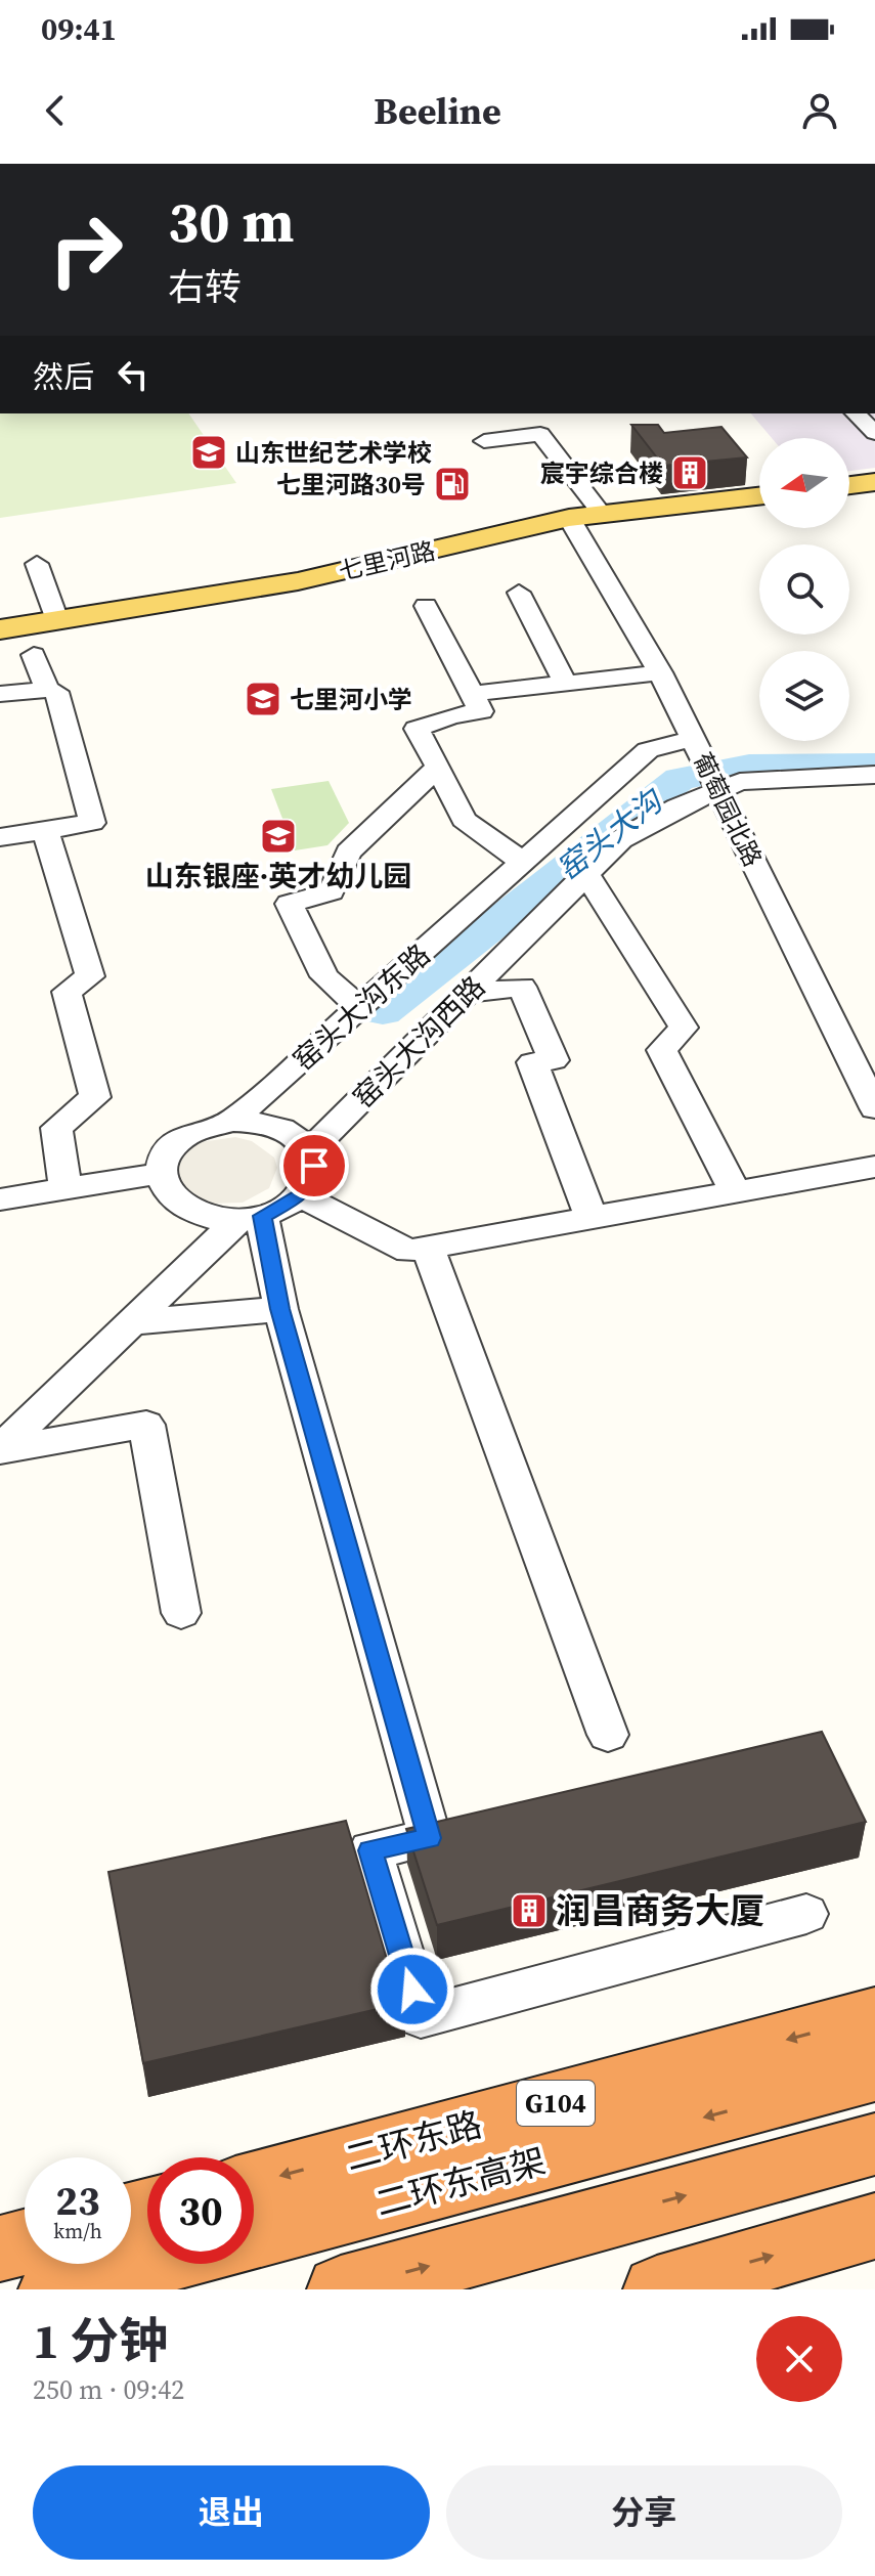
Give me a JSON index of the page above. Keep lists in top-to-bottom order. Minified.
{"streets":{"highway":["G104","二环东路","二环东高架"],"main road":["七里河路"],"street":["葡萄园北路","窑头大沟东路","窑头大沟西路"]},"crossings":[["七里河路","葡萄园北路"],["葡萄园北路","窑头大沟东路"],["葡萄园北路","窑头大沟西路"],["窑头大沟东路","窑头大沟西路"]],"water":["窑头大沟"],"places":{"school or university":["山东世纪艺术学校","七里河小学","山东银座·英才幼儿园"],"building":["宸宇综合楼","润昌商务大厦"],"fuel station":["七里河路30号"]},"north":"left","page":{"status":"09:41","header":"Beeline","turn":["30 m","右转"],"then":"然后","speed":"23 km/h","limit":"30","heading":["1 分钟","250 m · 09:42"],"buttons":["退出","分享"]}}
